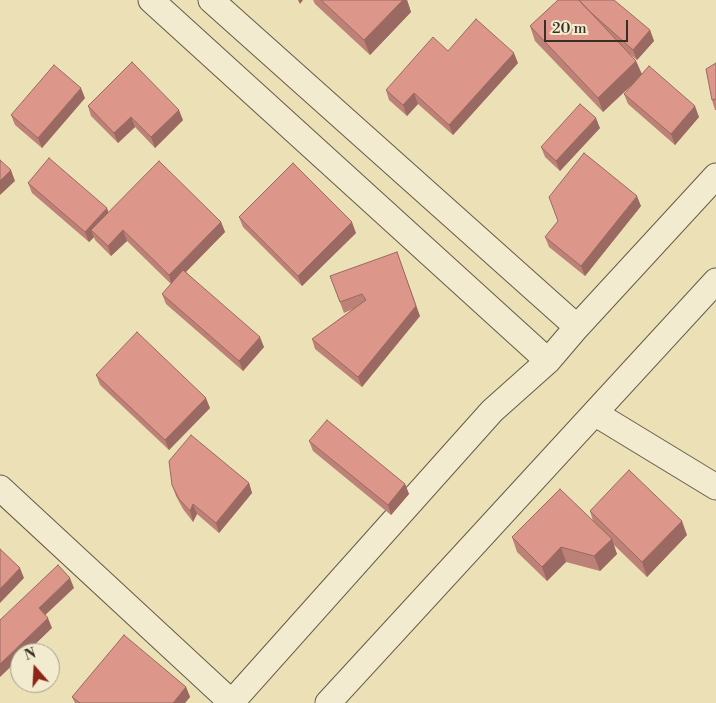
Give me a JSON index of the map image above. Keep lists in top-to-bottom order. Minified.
{"scale_bar":"20 m","north":"top"}
